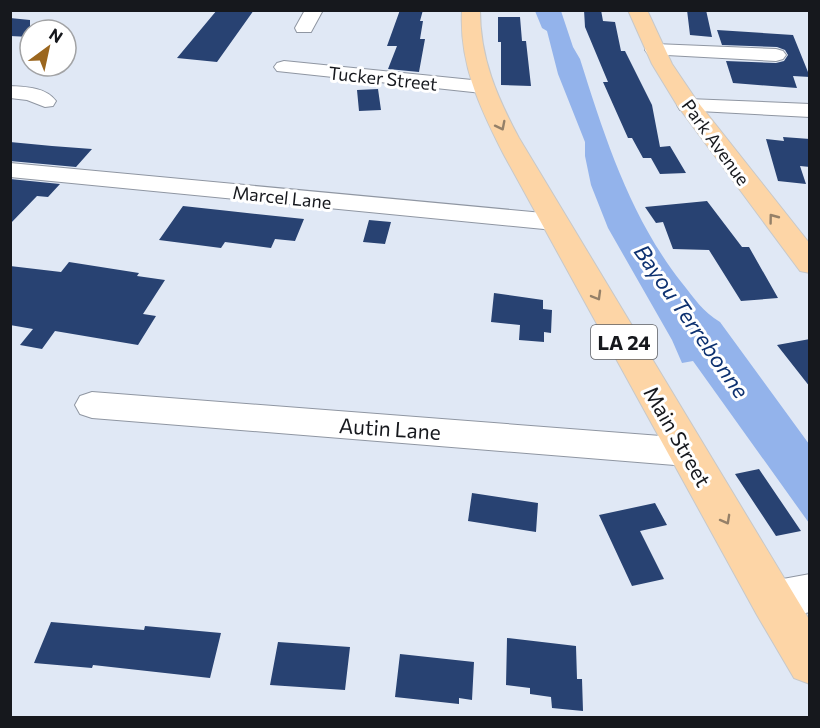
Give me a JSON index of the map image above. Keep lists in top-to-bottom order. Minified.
{"streets":{"main road":["Park Avenue","LA 24","Main Street"],"street":["Tucker Street","Marcel Lane","Autin Lane"]},"crossings":[["Tucker Street","Main Street"],["Marcel Lane","Main Street"],["Autin Lane","Main Street"]],"one_way":["Park Avenue","Main Street"],"water":["Bayou Terrebonne"],"north":"top right"}
